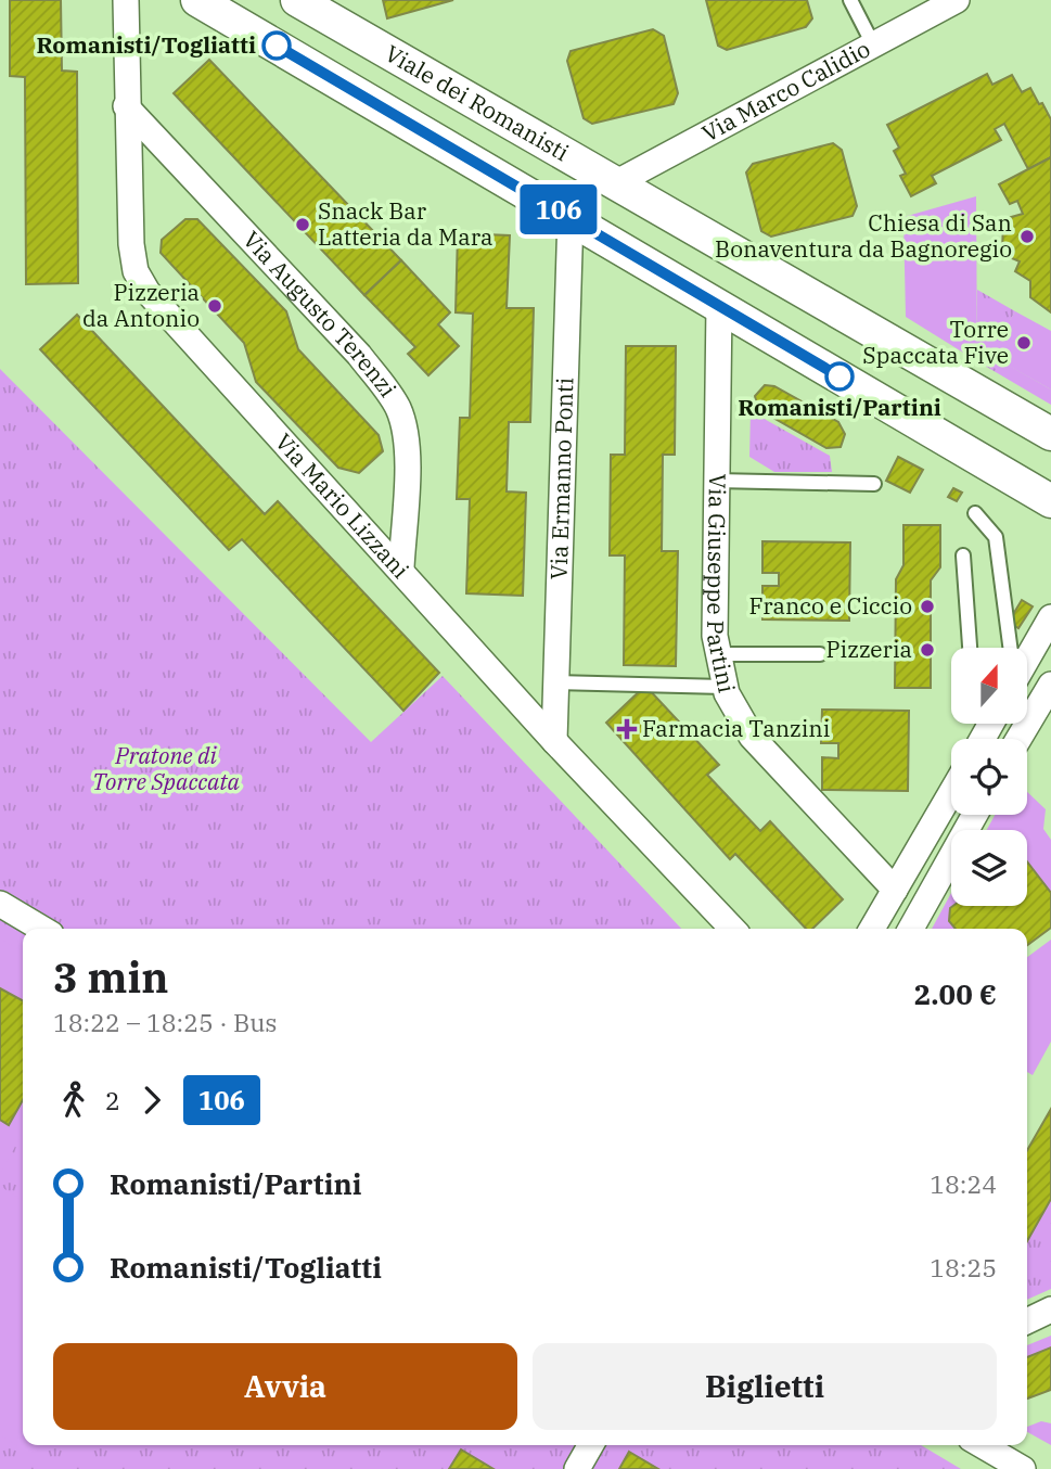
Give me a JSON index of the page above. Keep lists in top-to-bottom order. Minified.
{"streets":{"street":["Via Marco Calidio","Viale dei Romanisti","Via Augusto Terenzi","Via Ermanno Ponti","Via Mario Lizzani","Via Giuseppe Partini"]},"crossings":[["Via Marco Calidio","Viale dei Romanisti"],["Via Augusto Terenzi","Via Mario Lizzani"],["Via Ermanno Ponti","Via Mario Lizzani"]],"parks":["Pratone di Torre Spaccata"],"places":{"other":["Romanisti/Togliatti","Snack Bar Latteria da Mara","Chiesa di San Bonaventura da Bagnoregio","Pizzeria da Antonio","Torre Spaccata Five","Romanisti/Partini","Franco e Ciccio","Pizzeria"],"health":["Farmacia Tanzini"]},"lines":["bus line 106"],"north":"top","page":{"on_map":"106","heading":["3 min","18:22 – 18:25 · Bus","2.00 €"],"legs":["2","106"],"list":[{"name":"Romanisti/Partini","value":"18:24"},{"name":"Romanisti/Togliatti","value":"18:25"}],"buttons":["Avvia","Biglietti"]}}
